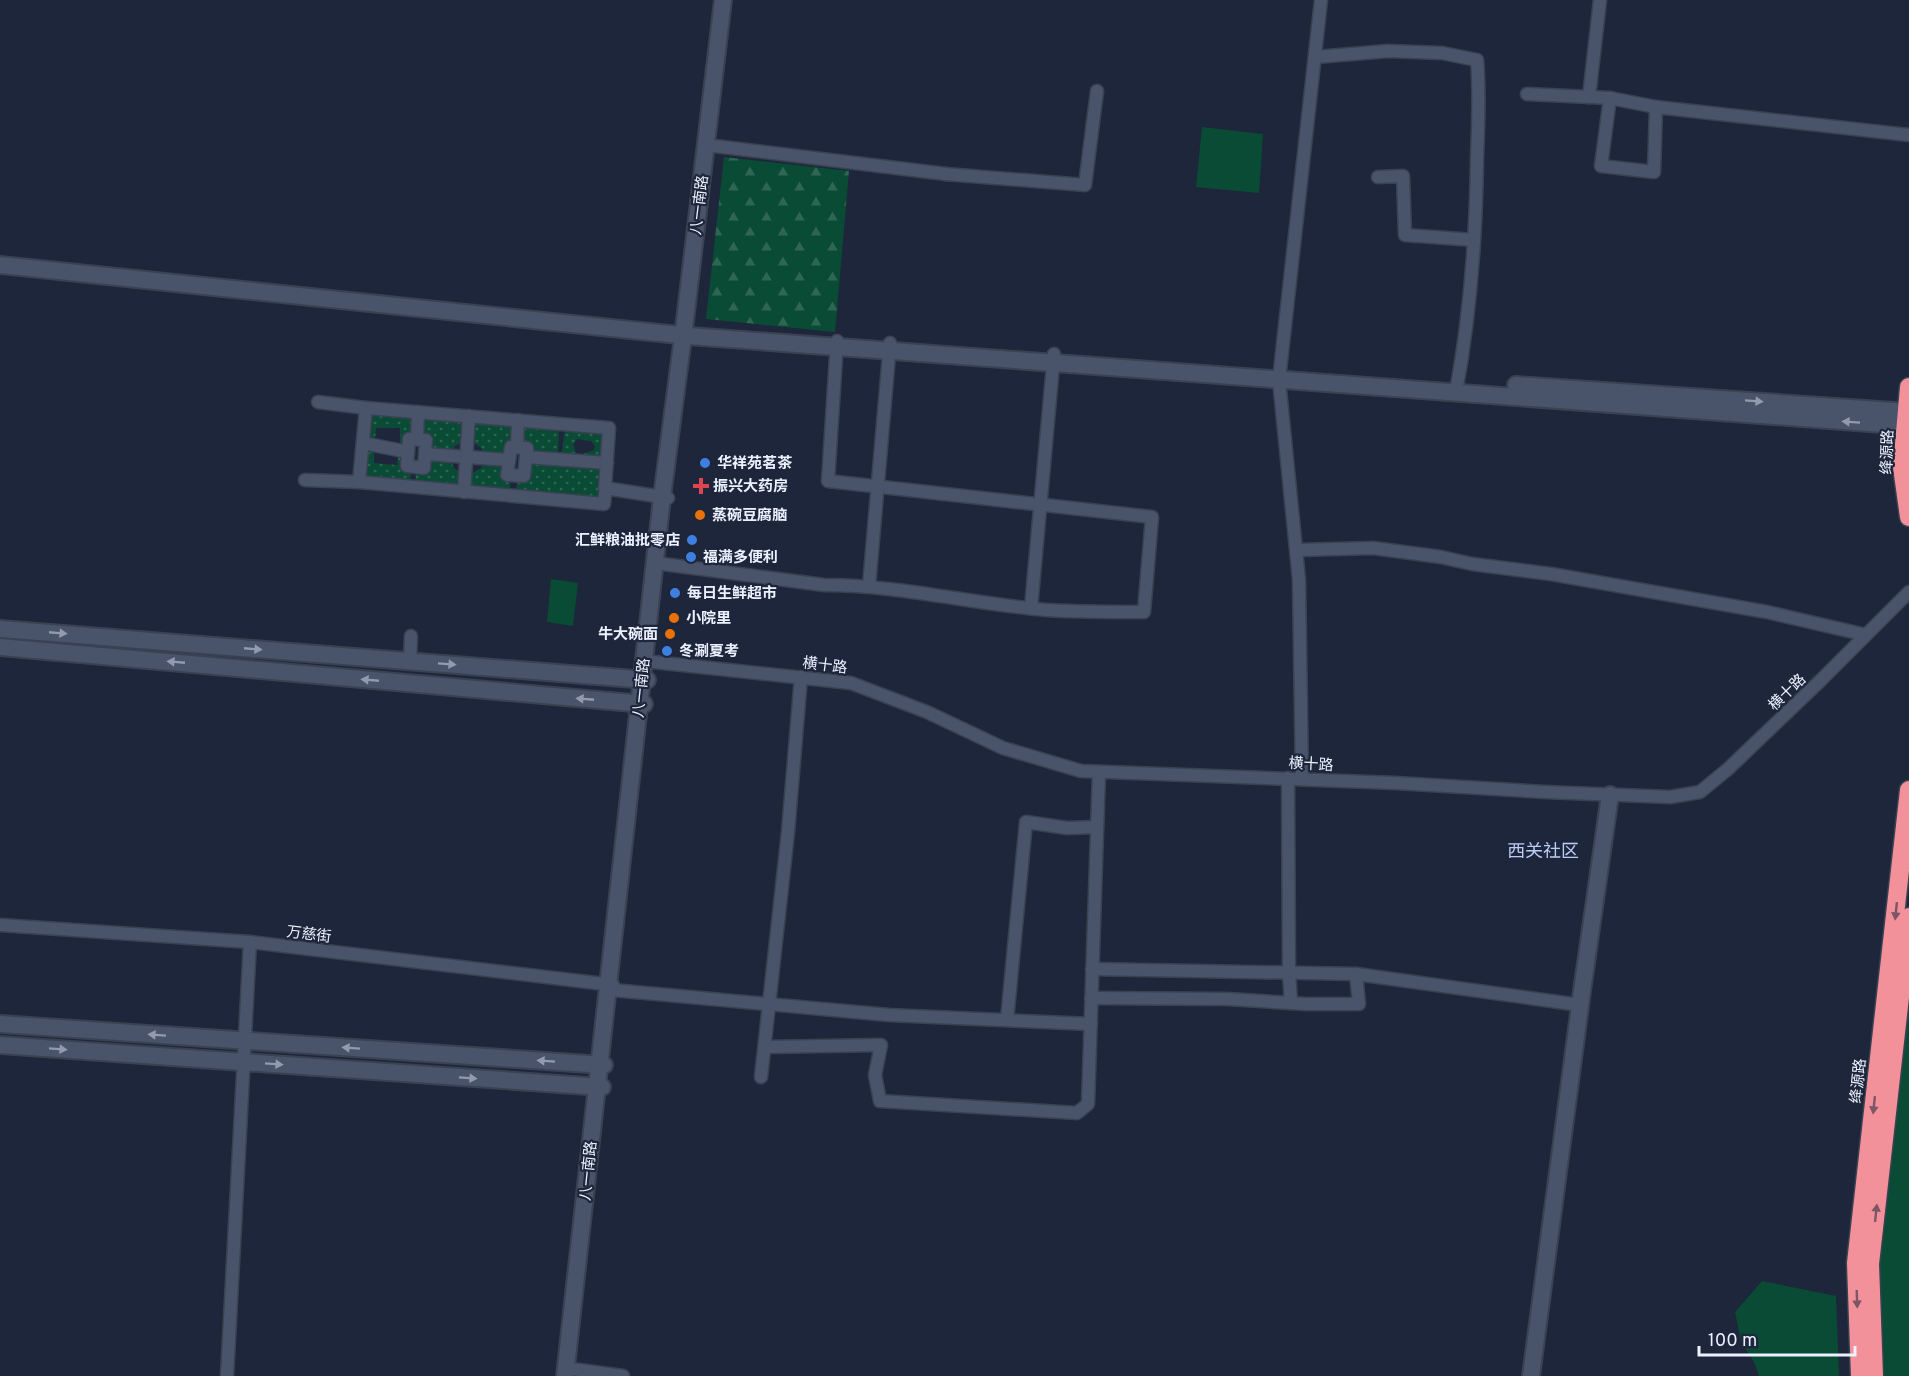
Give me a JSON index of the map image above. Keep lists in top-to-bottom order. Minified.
{"streets":{"highway":["绛源路"],"main road":["八一南路"],"street":["横十路","万慈街"]},"crossings":[["八一南路","横十路"],["八一南路","万慈街"]],"districts":["西关社区"],"places":{"other":["华祥苑茗茶","蒸碗豆腐脑","汇鲜粮油批零店","福满多便利","每日生鲜超市","小院里","牛大碗面","冬涮夏考"],"health":["振兴大药房"]},"scale_bar":"100 m"}
